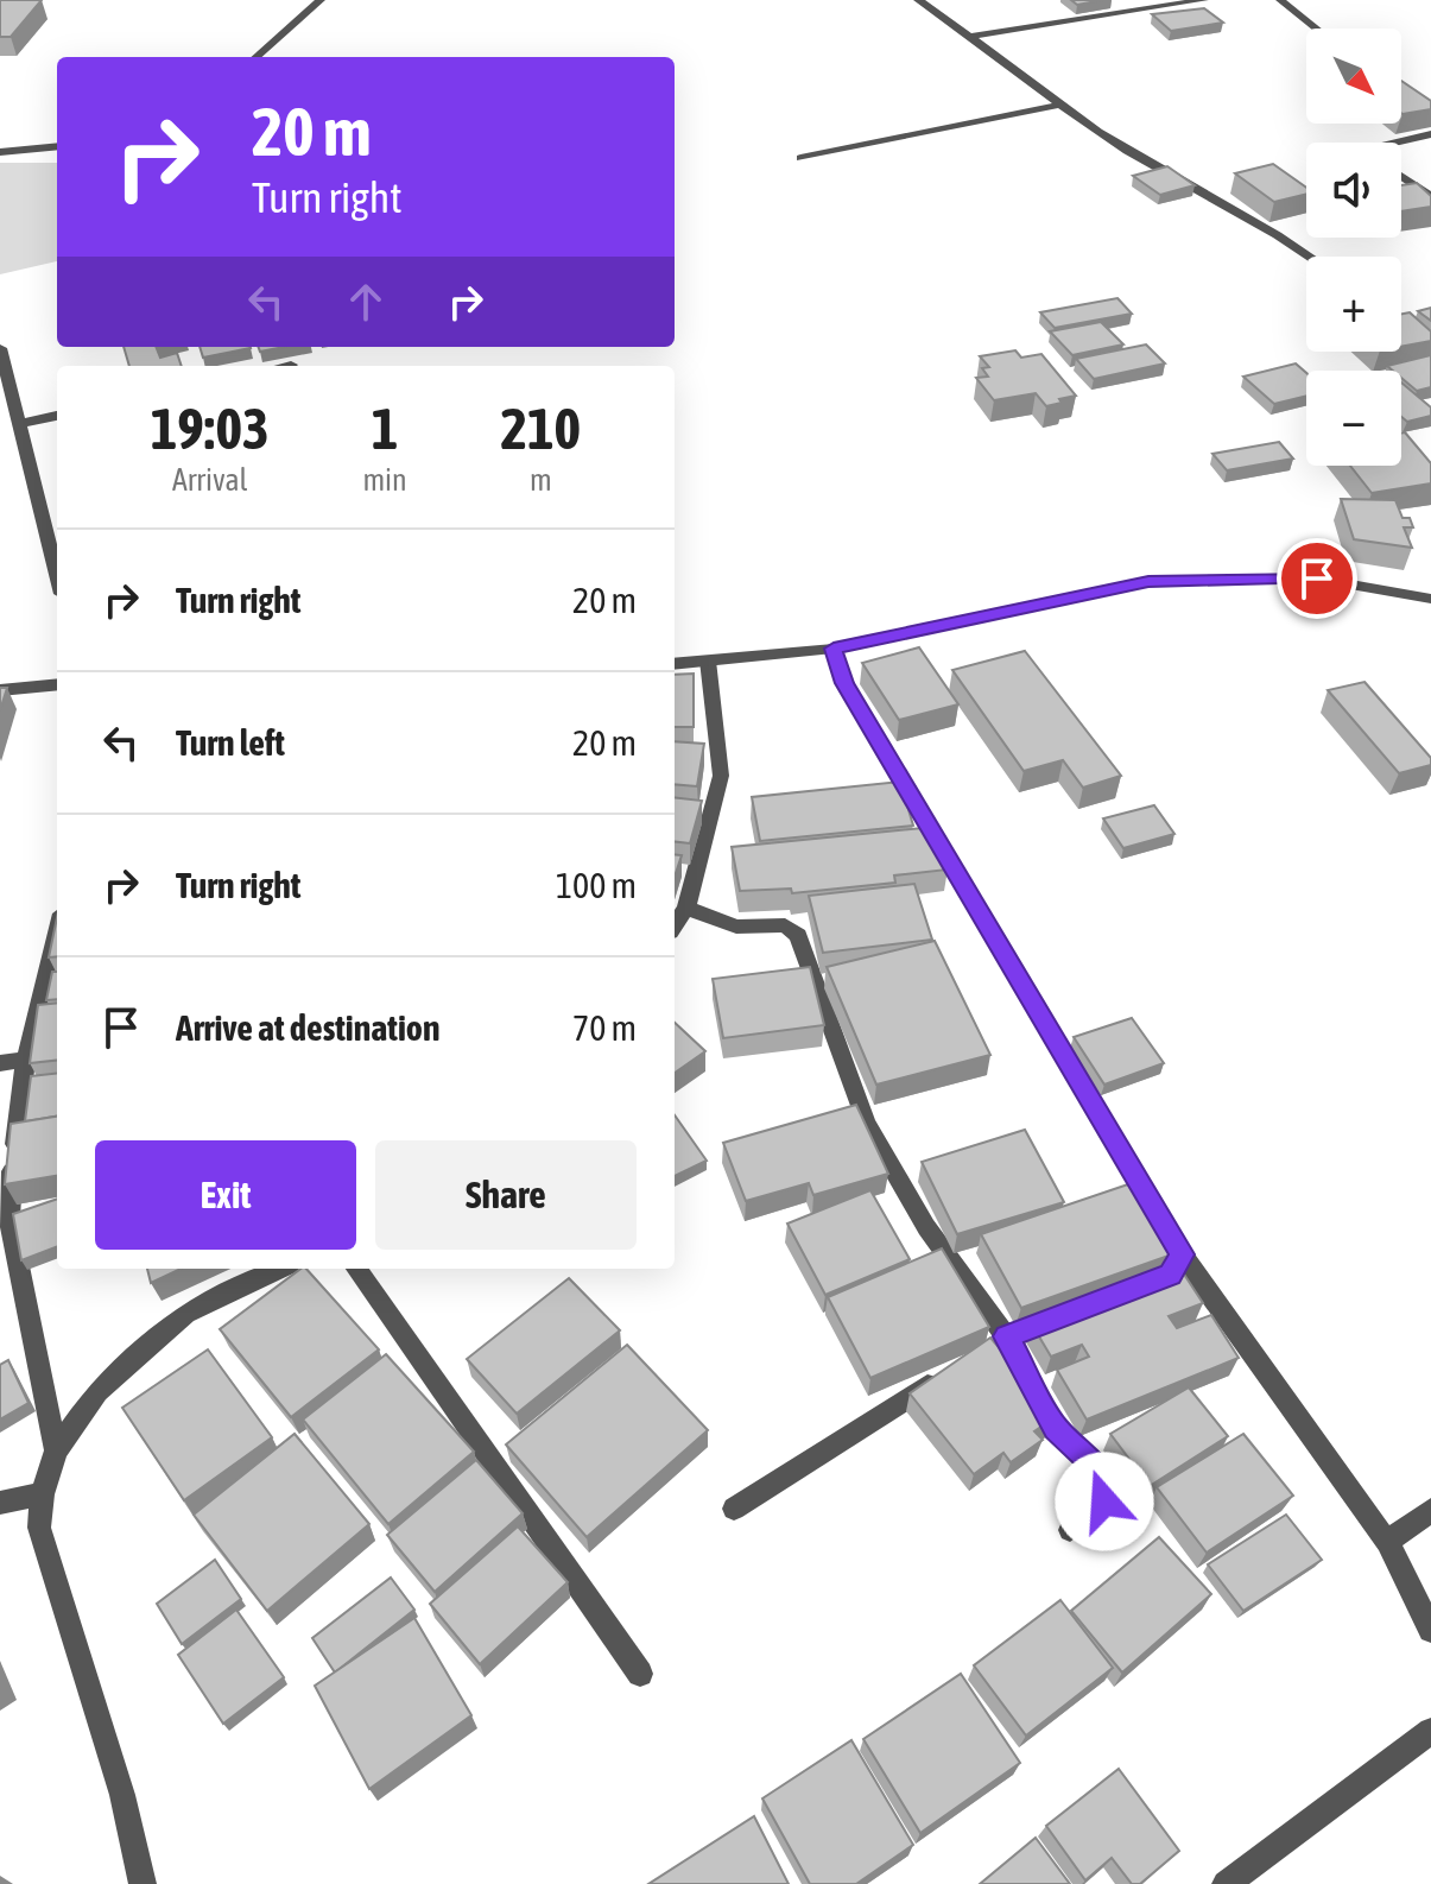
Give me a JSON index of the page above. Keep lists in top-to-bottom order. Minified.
{"north":"bottom right","page":{"map_buttons":["+","−"],"turn":["20 m","Turn right"],"eta":["19:03","Arrival","1","min","210","m"],"list":[{"name":"Turn right","value":"20 m"},{"name":"Turn left","value":"20 m"},{"name":"Turn right","value":"100 m"},{"name":"Arrive at destination","value":"70 m"}],"buttons":["Exit","Share"]}}
